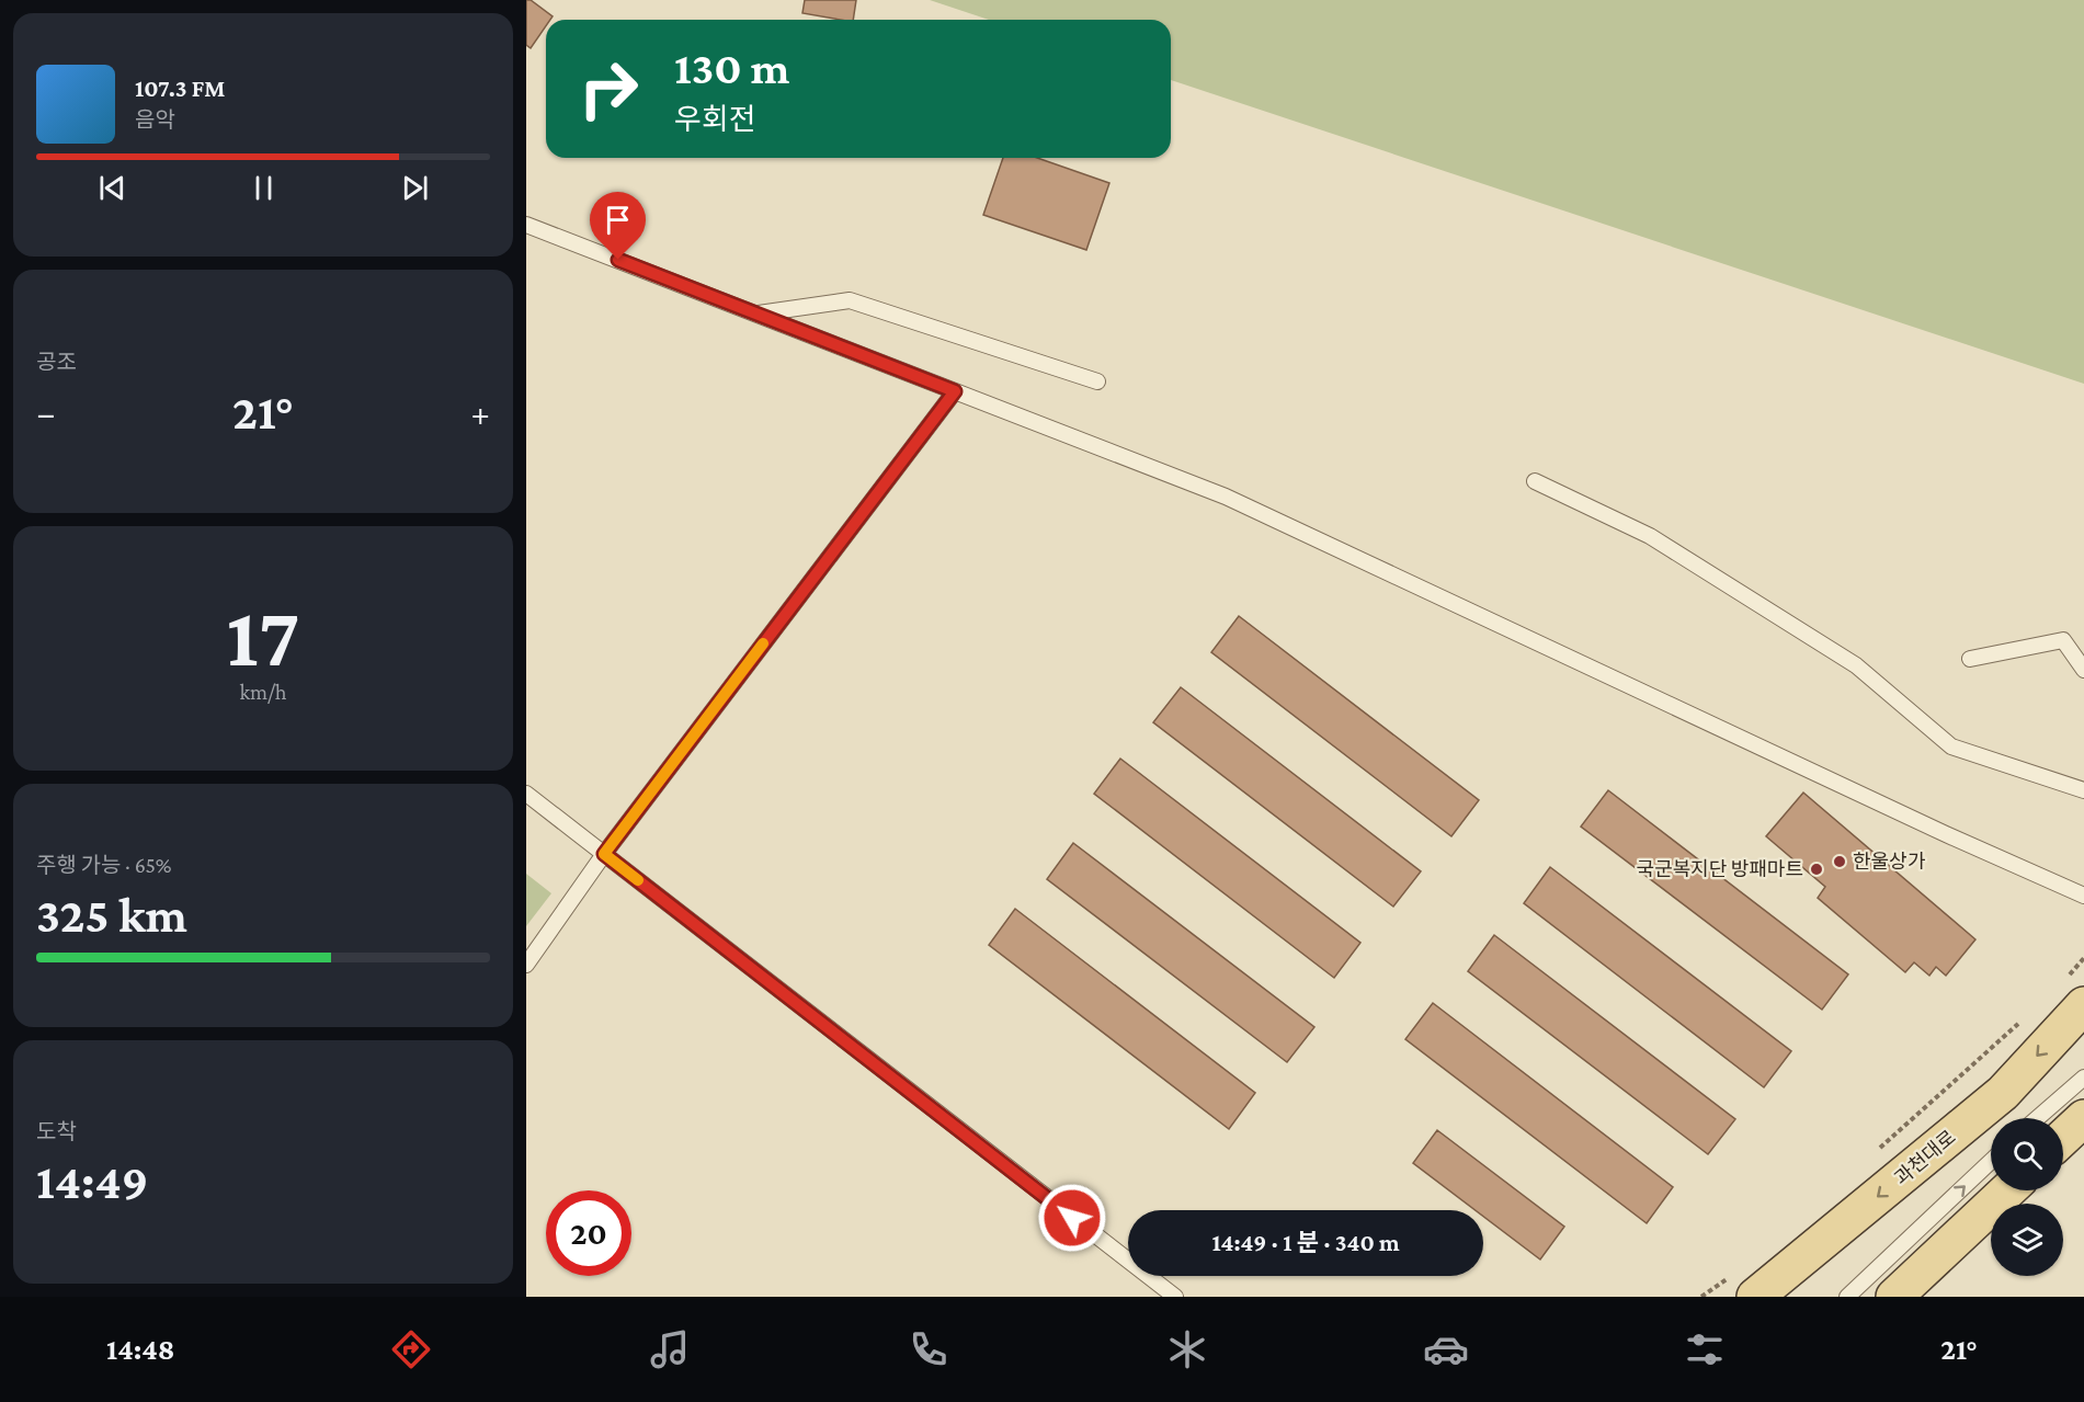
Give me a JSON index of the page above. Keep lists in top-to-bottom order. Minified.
{"streets":{"main road":["과천대로"]},"places":["한울상가","국군복지단 방패마트"],"page":{"turn":["130 m","우회전"],"song":["107.3 FM","음악"],"tile":["공조",["17","km/h"],["주행 가능 · 65%","325 km"],["도착","14:49"]],"heat":["−","21°","+"],"limit":"20","trip":"14:49 · 1 분 · 340 m","tabs":["14:48","21°"]}}
